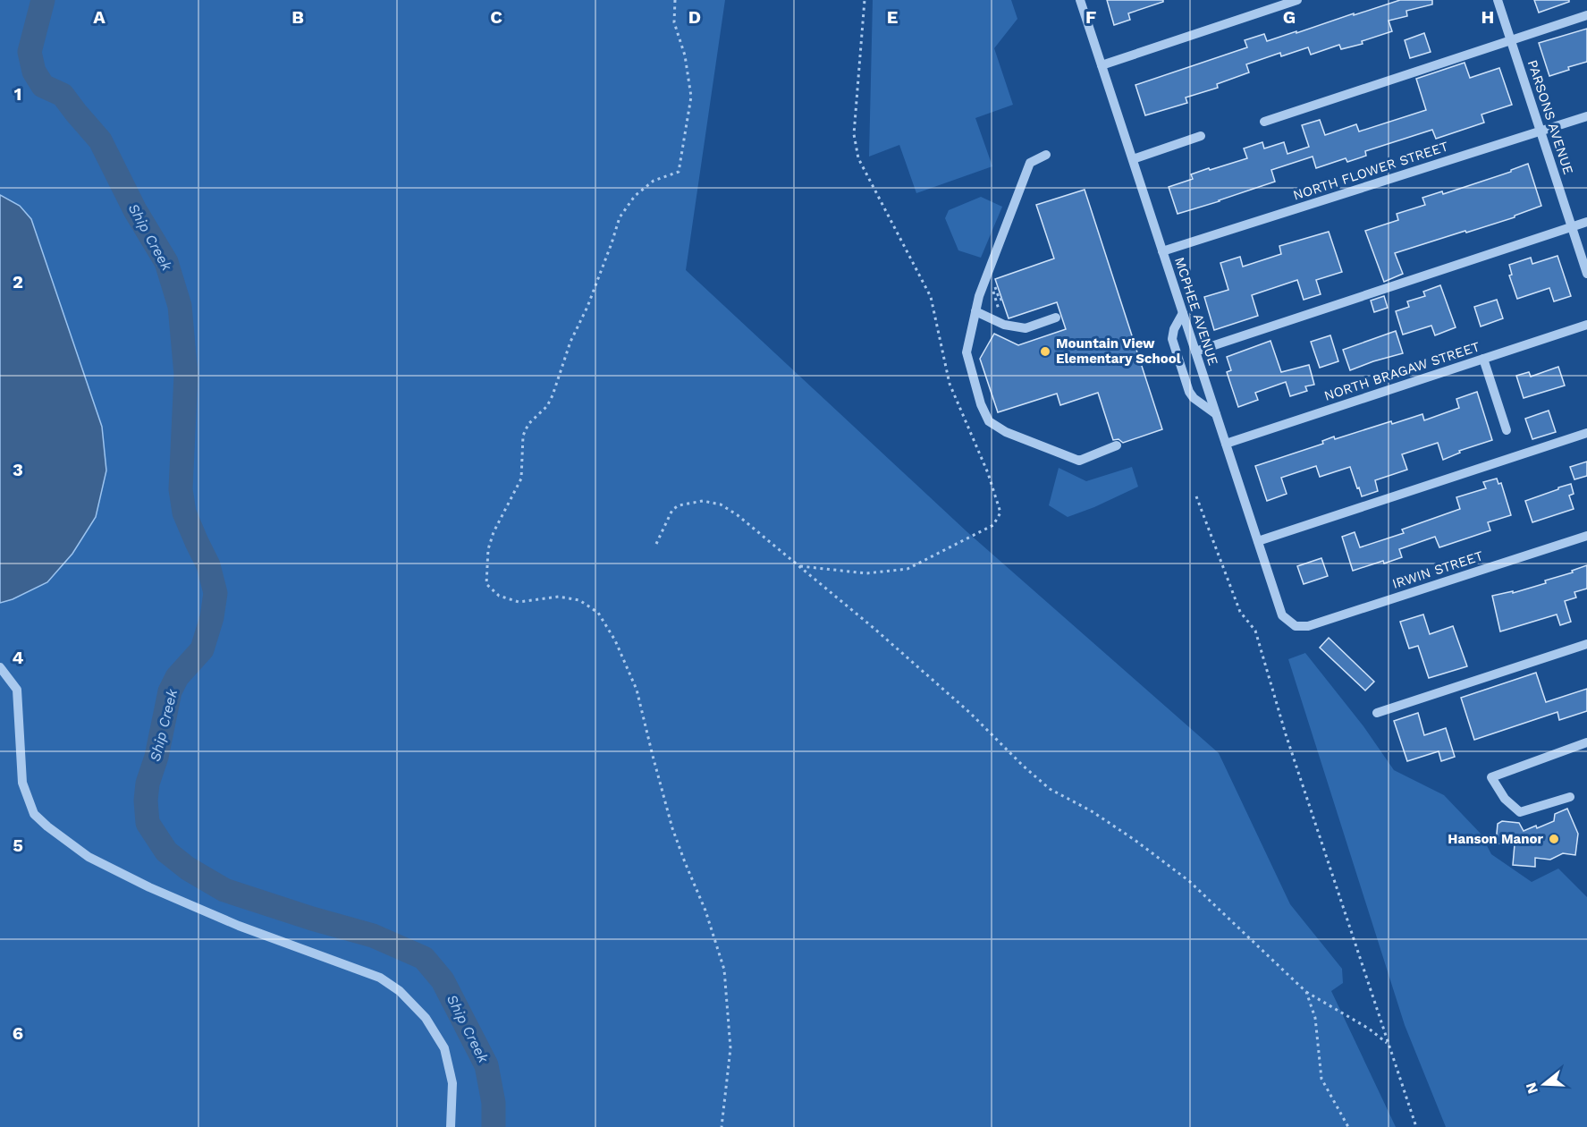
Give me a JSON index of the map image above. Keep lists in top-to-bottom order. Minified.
{"streets":{"street":["PARSONS AVENUE","NORTH FLOWER STREET","MCPHEE AVENUE","NORTH BRAGAW STREET","IRWIN STREET"]},"crossings":[["PARSONS AVENUE","NORTH FLOWER STREET"],["NORTH FLOWER STREET","MCPHEE AVENUE"],["MCPHEE AVENUE","NORTH BRAGAW STREET"],["MCPHEE AVENUE","IRWIN STREET"]],"water":["Ship Creek"],"places":["Mountain View Elementary School","Hanson Manor"],"north":"left","grid":{"columns":["A","B","C","D","E","F","G","H"],"rows":["1","2","3","4","5","6"]}}
